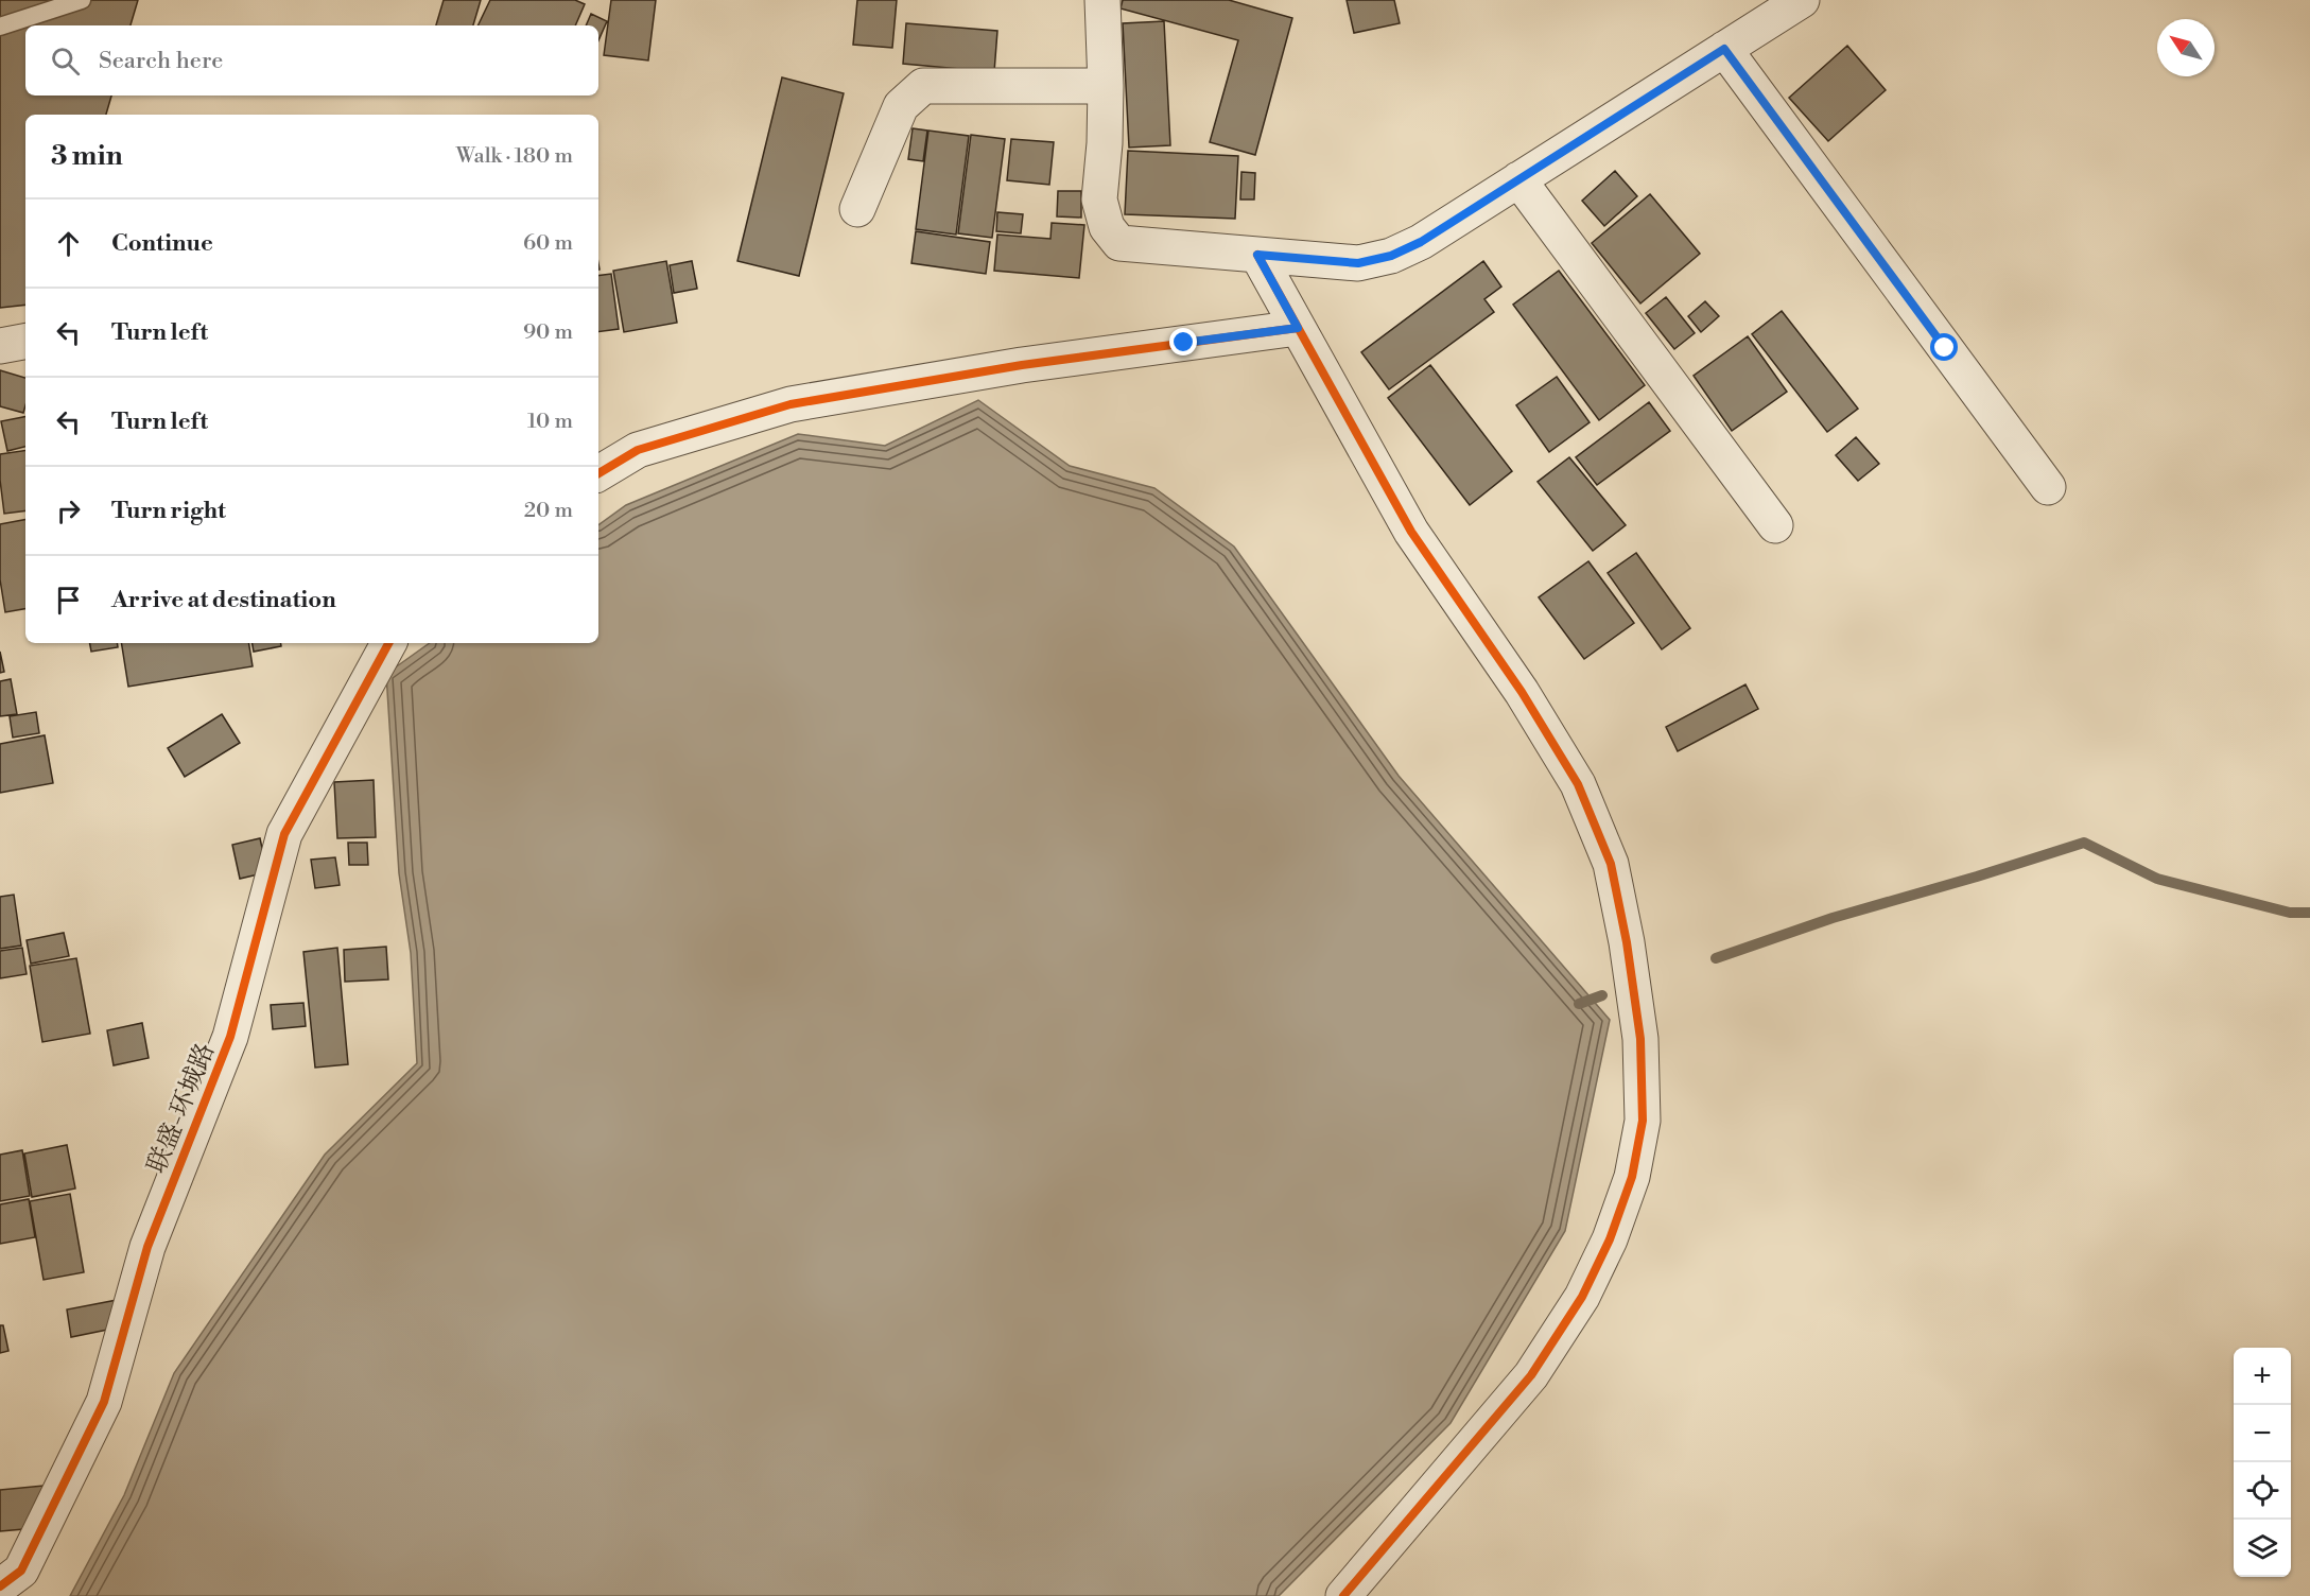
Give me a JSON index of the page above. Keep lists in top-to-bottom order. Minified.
{"streets":{"street":["联盛-环城路"]},"north":"top left","page":{"search":"Search here","heading":["3 min","Walk · 180 m"],"list":[["Continue","60 m"],["Turn left","90 m"],["Turn left","10 m"],["Turn right","20 m"],"Arrive at destination"],"map_buttons":["+","−"]}}
